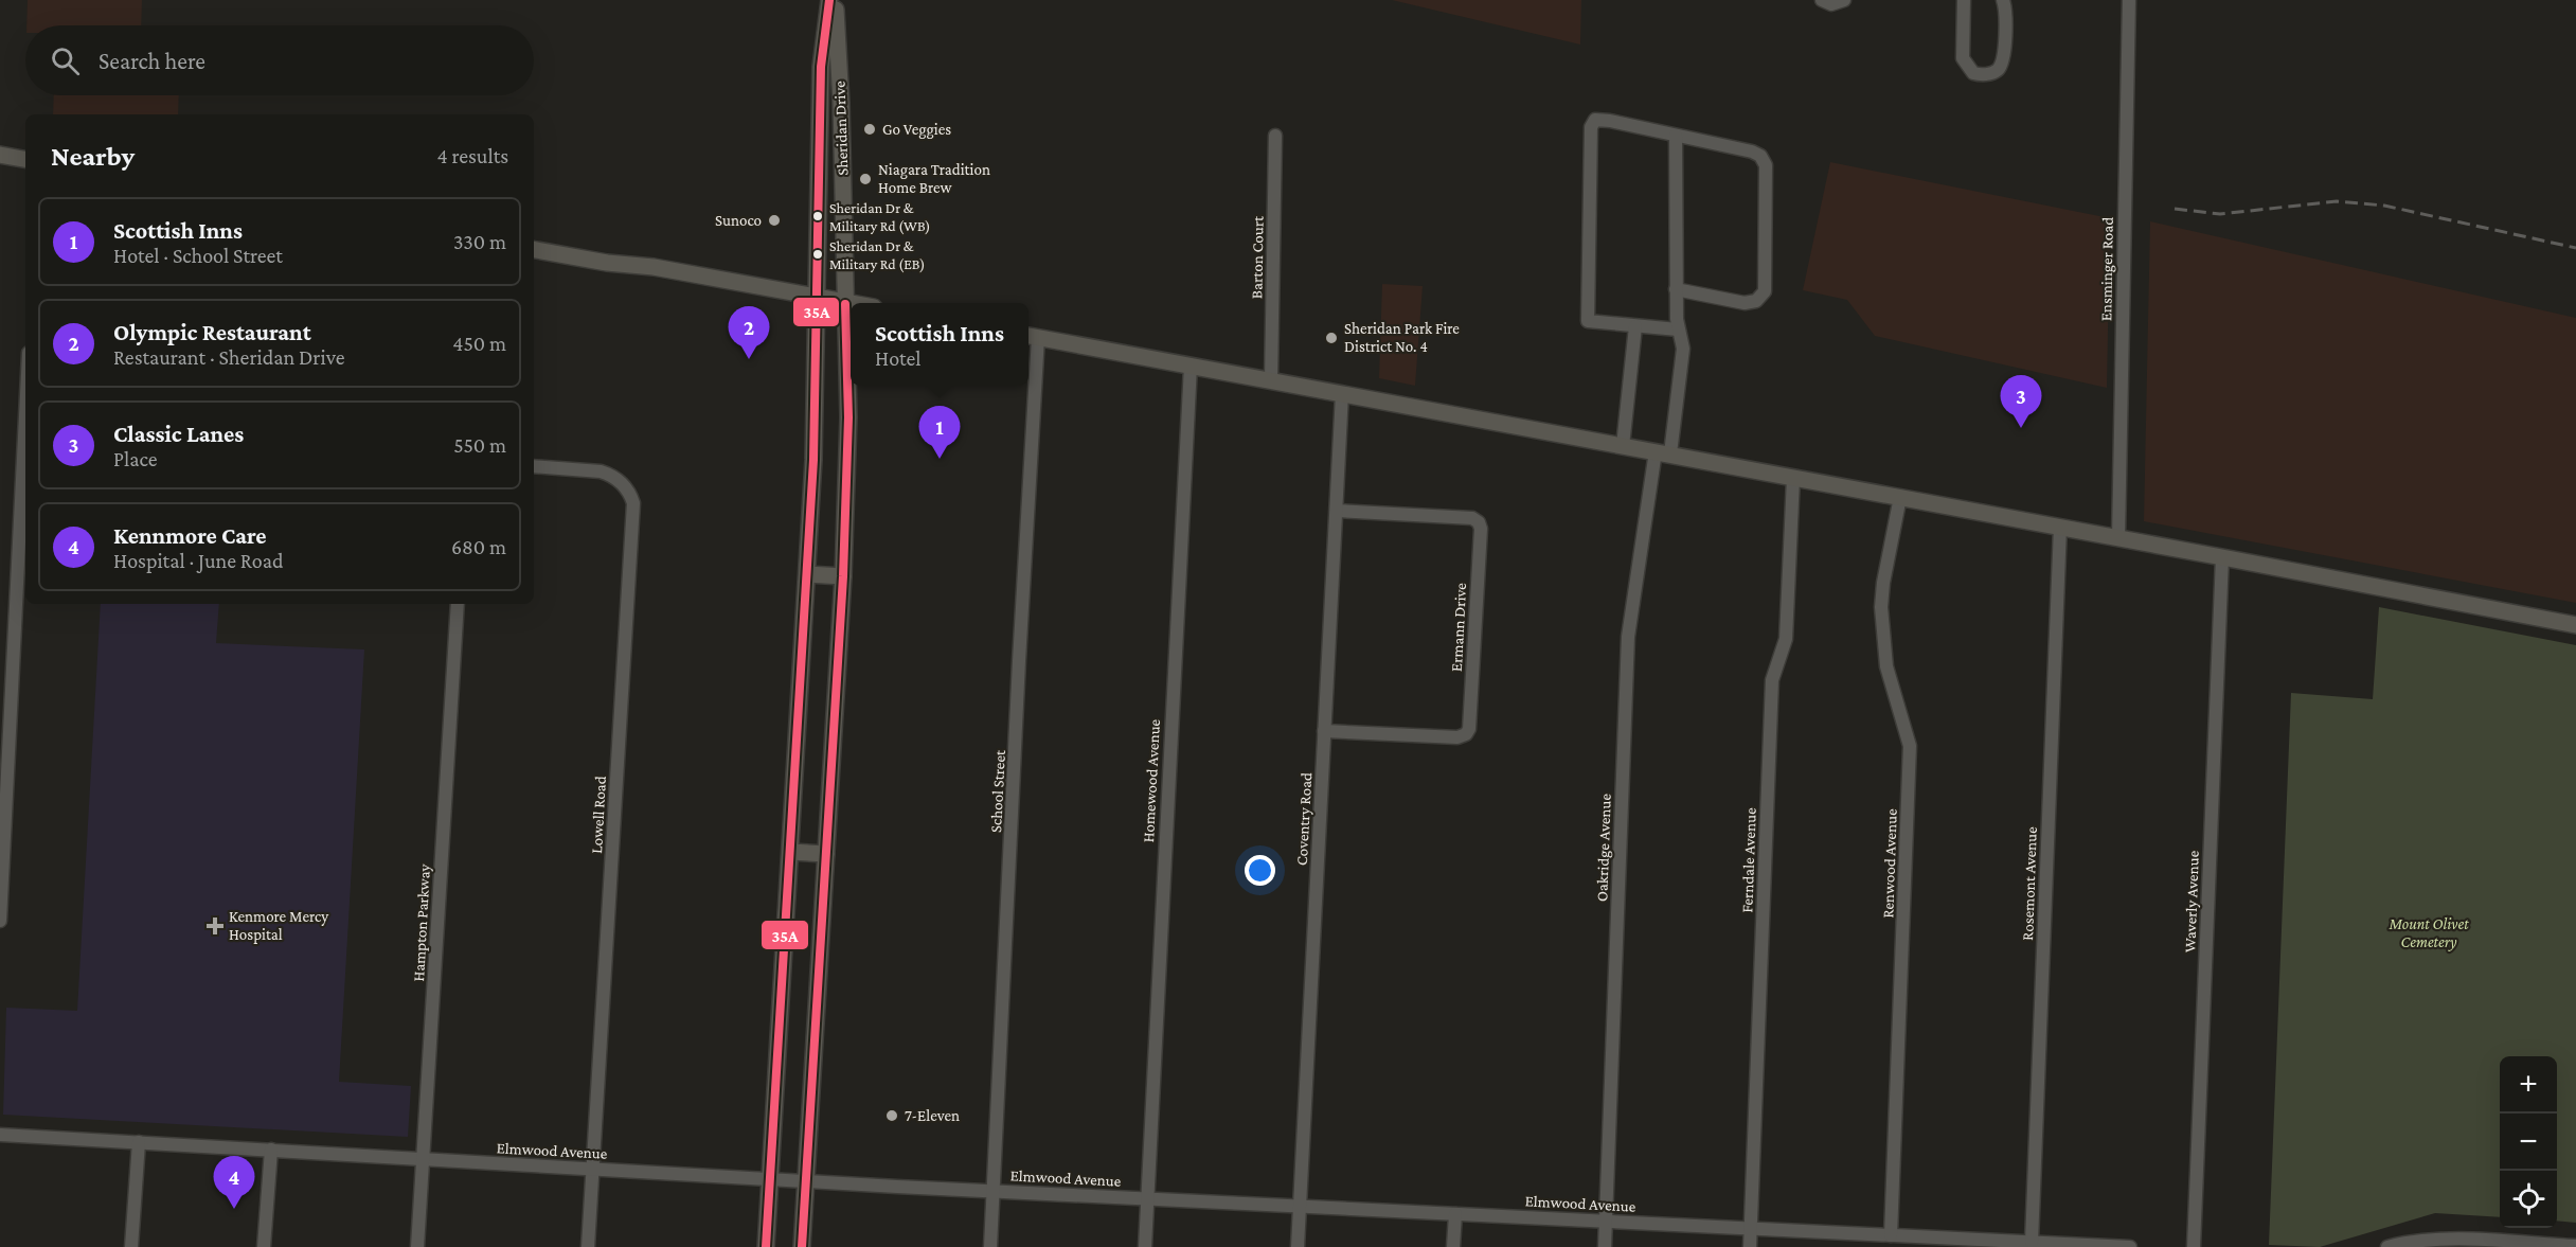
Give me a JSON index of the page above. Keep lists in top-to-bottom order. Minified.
{"streets":{"main road":["Sheridan Drive"],"street":["Barton Court","Ensminger Road","Ermann Drive","Homewood Avenue","School Street","Lowell Road","Coventry Road","Oakridge Avenue","Ferndale Avenue","Renwood Avenue","Rosemont Avenue","Waverly Avenue","Hampton Parkway","Elmwood Avenue"]},"crossings":[["Sheridan Drive","Elmwood Avenue"],["Ermann Drive","Coventry Road"],["Homewood Avenue","Elmwood Avenue"],["School Street","Elmwood Avenue"],["Lowell Road","Elmwood Avenue"],["Coventry Road","Elmwood Avenue"],["Oakridge Avenue","Elmwood Avenue"],["Ferndale Avenue","Elmwood Avenue"],["Renwood Avenue","Elmwood Avenue"],["Rosemont Avenue","Elmwood Avenue"],["Hampton Parkway","Elmwood Avenue"]],"parks":["Mount Olivet Cemetery"],"places":{"other":["Go Veggies","Niagara Tradition Home Brew","Sheridan Dr & Military Rd (WB)","Sunoco","Sheridan Dr & Military Rd (EB)","Sheridan Park Fire District No. 4","7-Eleven"],"health":["Kenmore Mercy Hospital"]},"lines":["transit line 35A"],"page":{"search":"Search here","heading":["Nearby","4 results"],"list":[{"mark":"1","name":"Scottish Inns","note":"Hotel · School Street","value":"330 m"},{"mark":"2","name":"Olympic Restaurant","note":"Restaurant · Sheridan Drive","value":"450 m"},{"mark":"3","name":"Classic Lanes","note":"Place","value":"550 m"},{"mark":"4","name":"Kennmore Care","note":"Hospital · June Road","value":"680 m"}],"popup":["Scottish Inns","Hotel"],"pins":["2","3","1","4"],"map_buttons":["+","−"]}}
